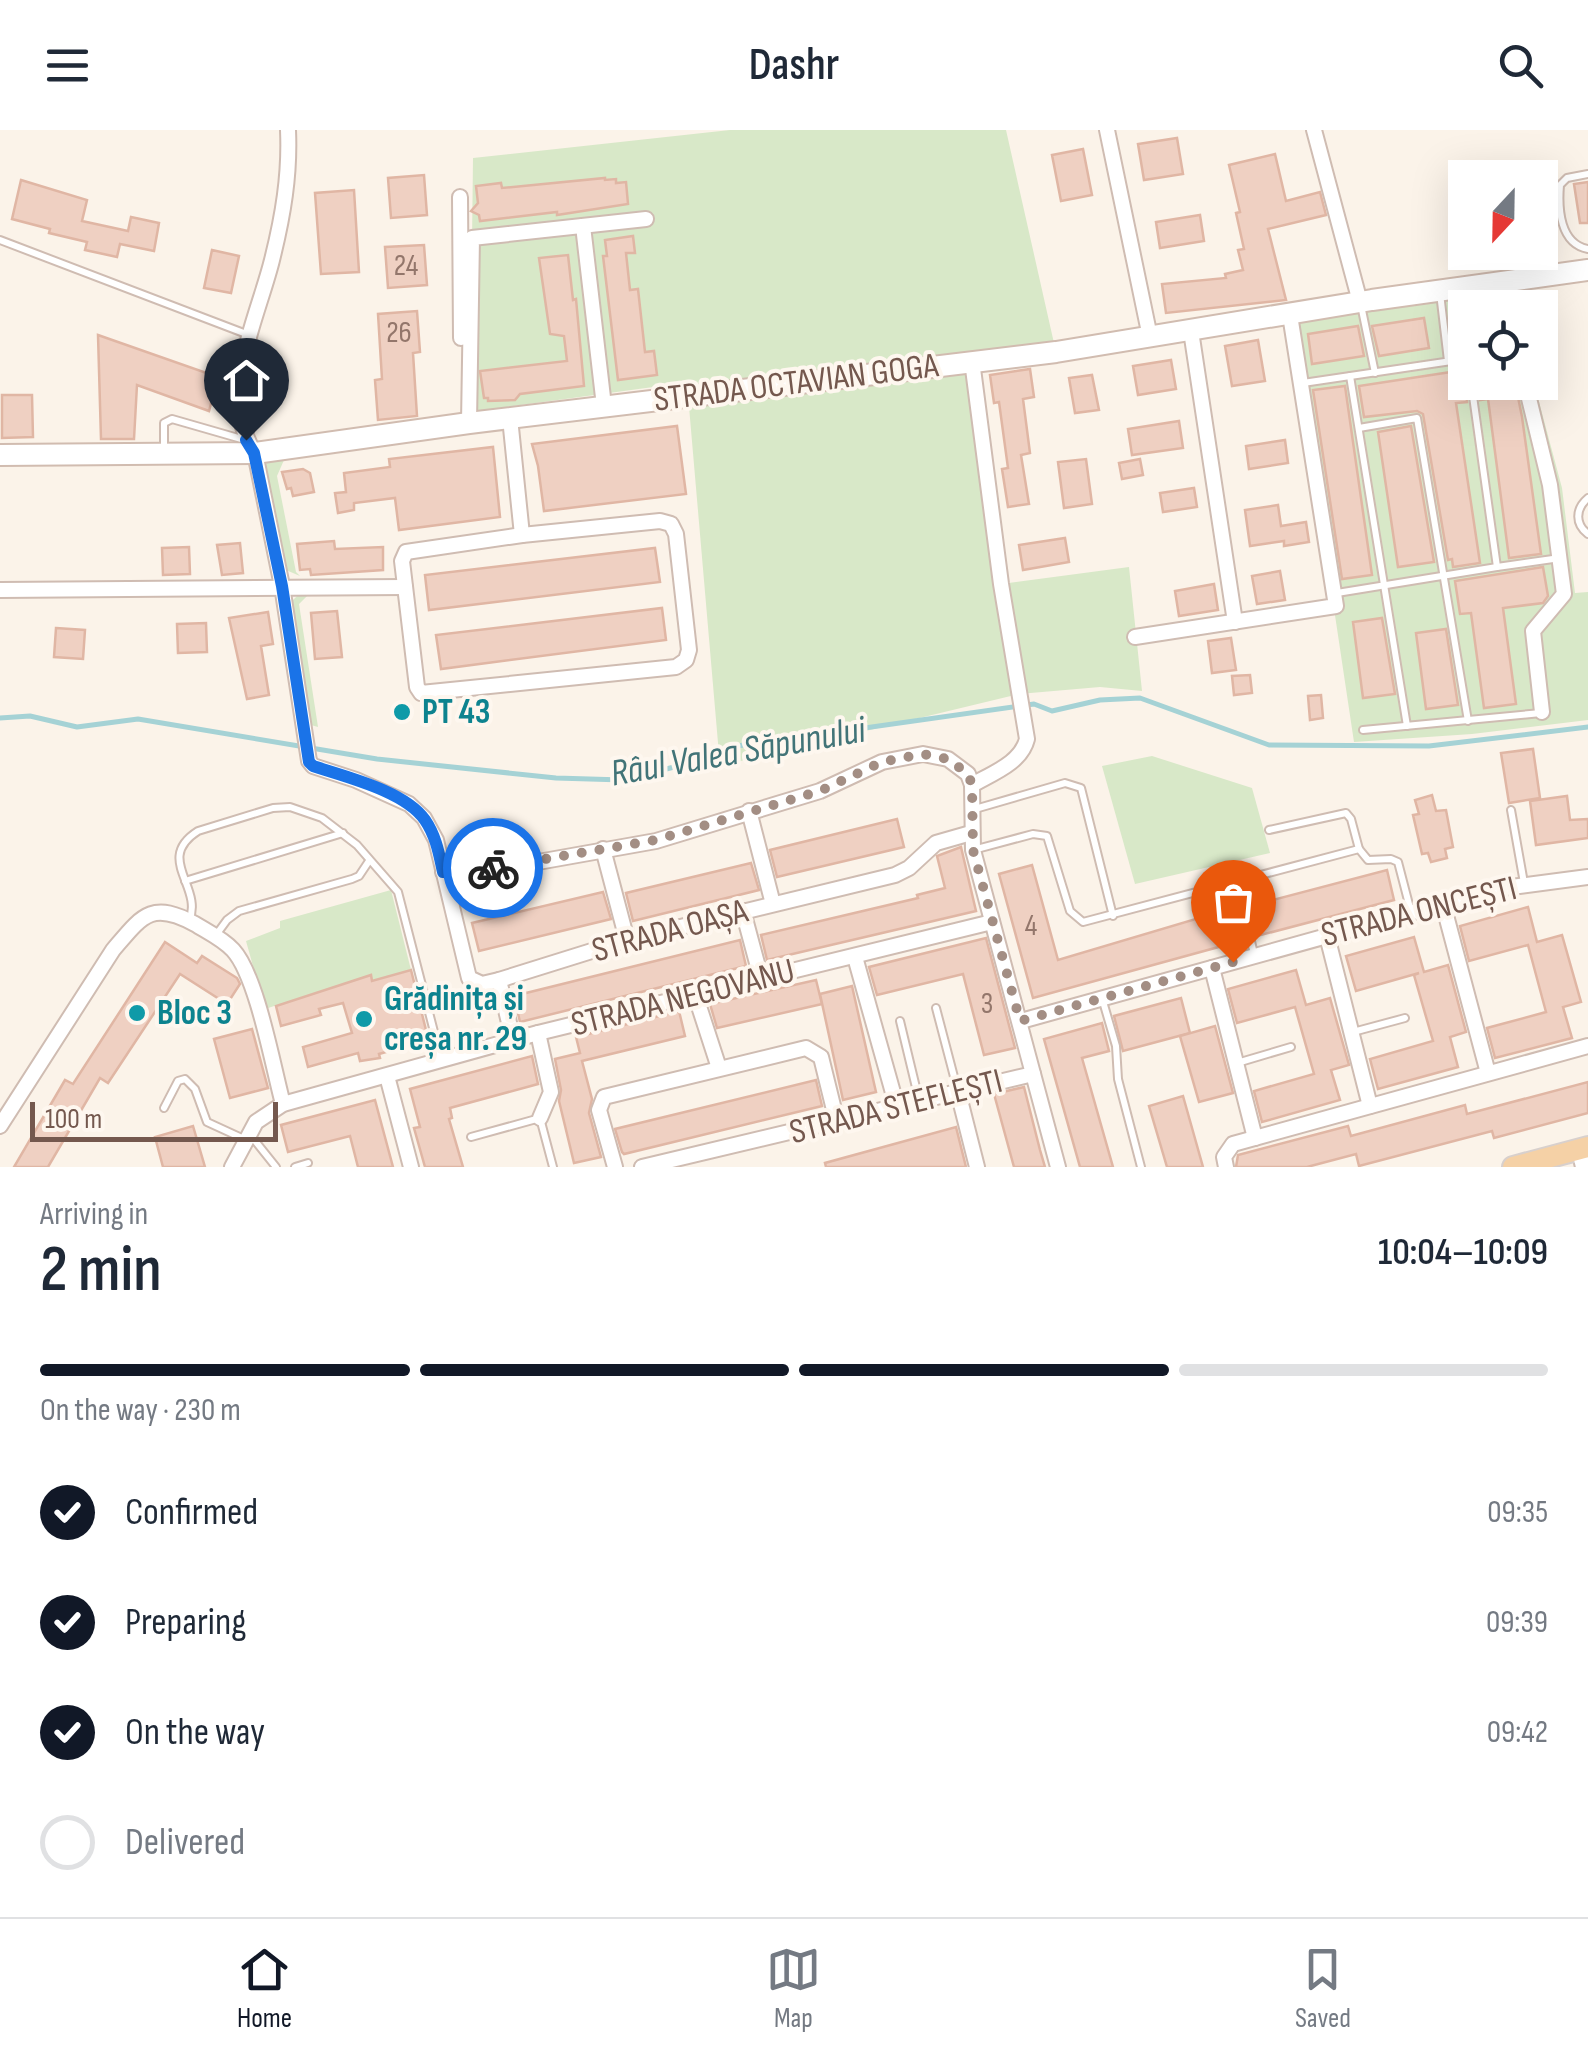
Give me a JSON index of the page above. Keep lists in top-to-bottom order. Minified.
{"streets":{"street":["STRADA OCTAVIAN GOGA","STRADA ONCEȘTI","STRADA OAȘA","STRADA NEGOVANU","STRADA STEFLEȘTI"]},"water":["Râul Valea Săpunului"],"places":["PT 43","Bloc 3","Grădinița și creșa nr. 29"],"house_numbers":["24","26","4","3"],"scale_bar":"100 m","north":"bottom","page":{"header":"Dashr","scale":"100 m","heading":["2 min","Arriving in","10:04–10:09"],"bar":"On the way · 230 m","list":[["Confirmed","09:35"],["Preparing","09:39"],["On the way","09:42"],"Delivered"],"tabs":["Home","Map","Saved"]}}
